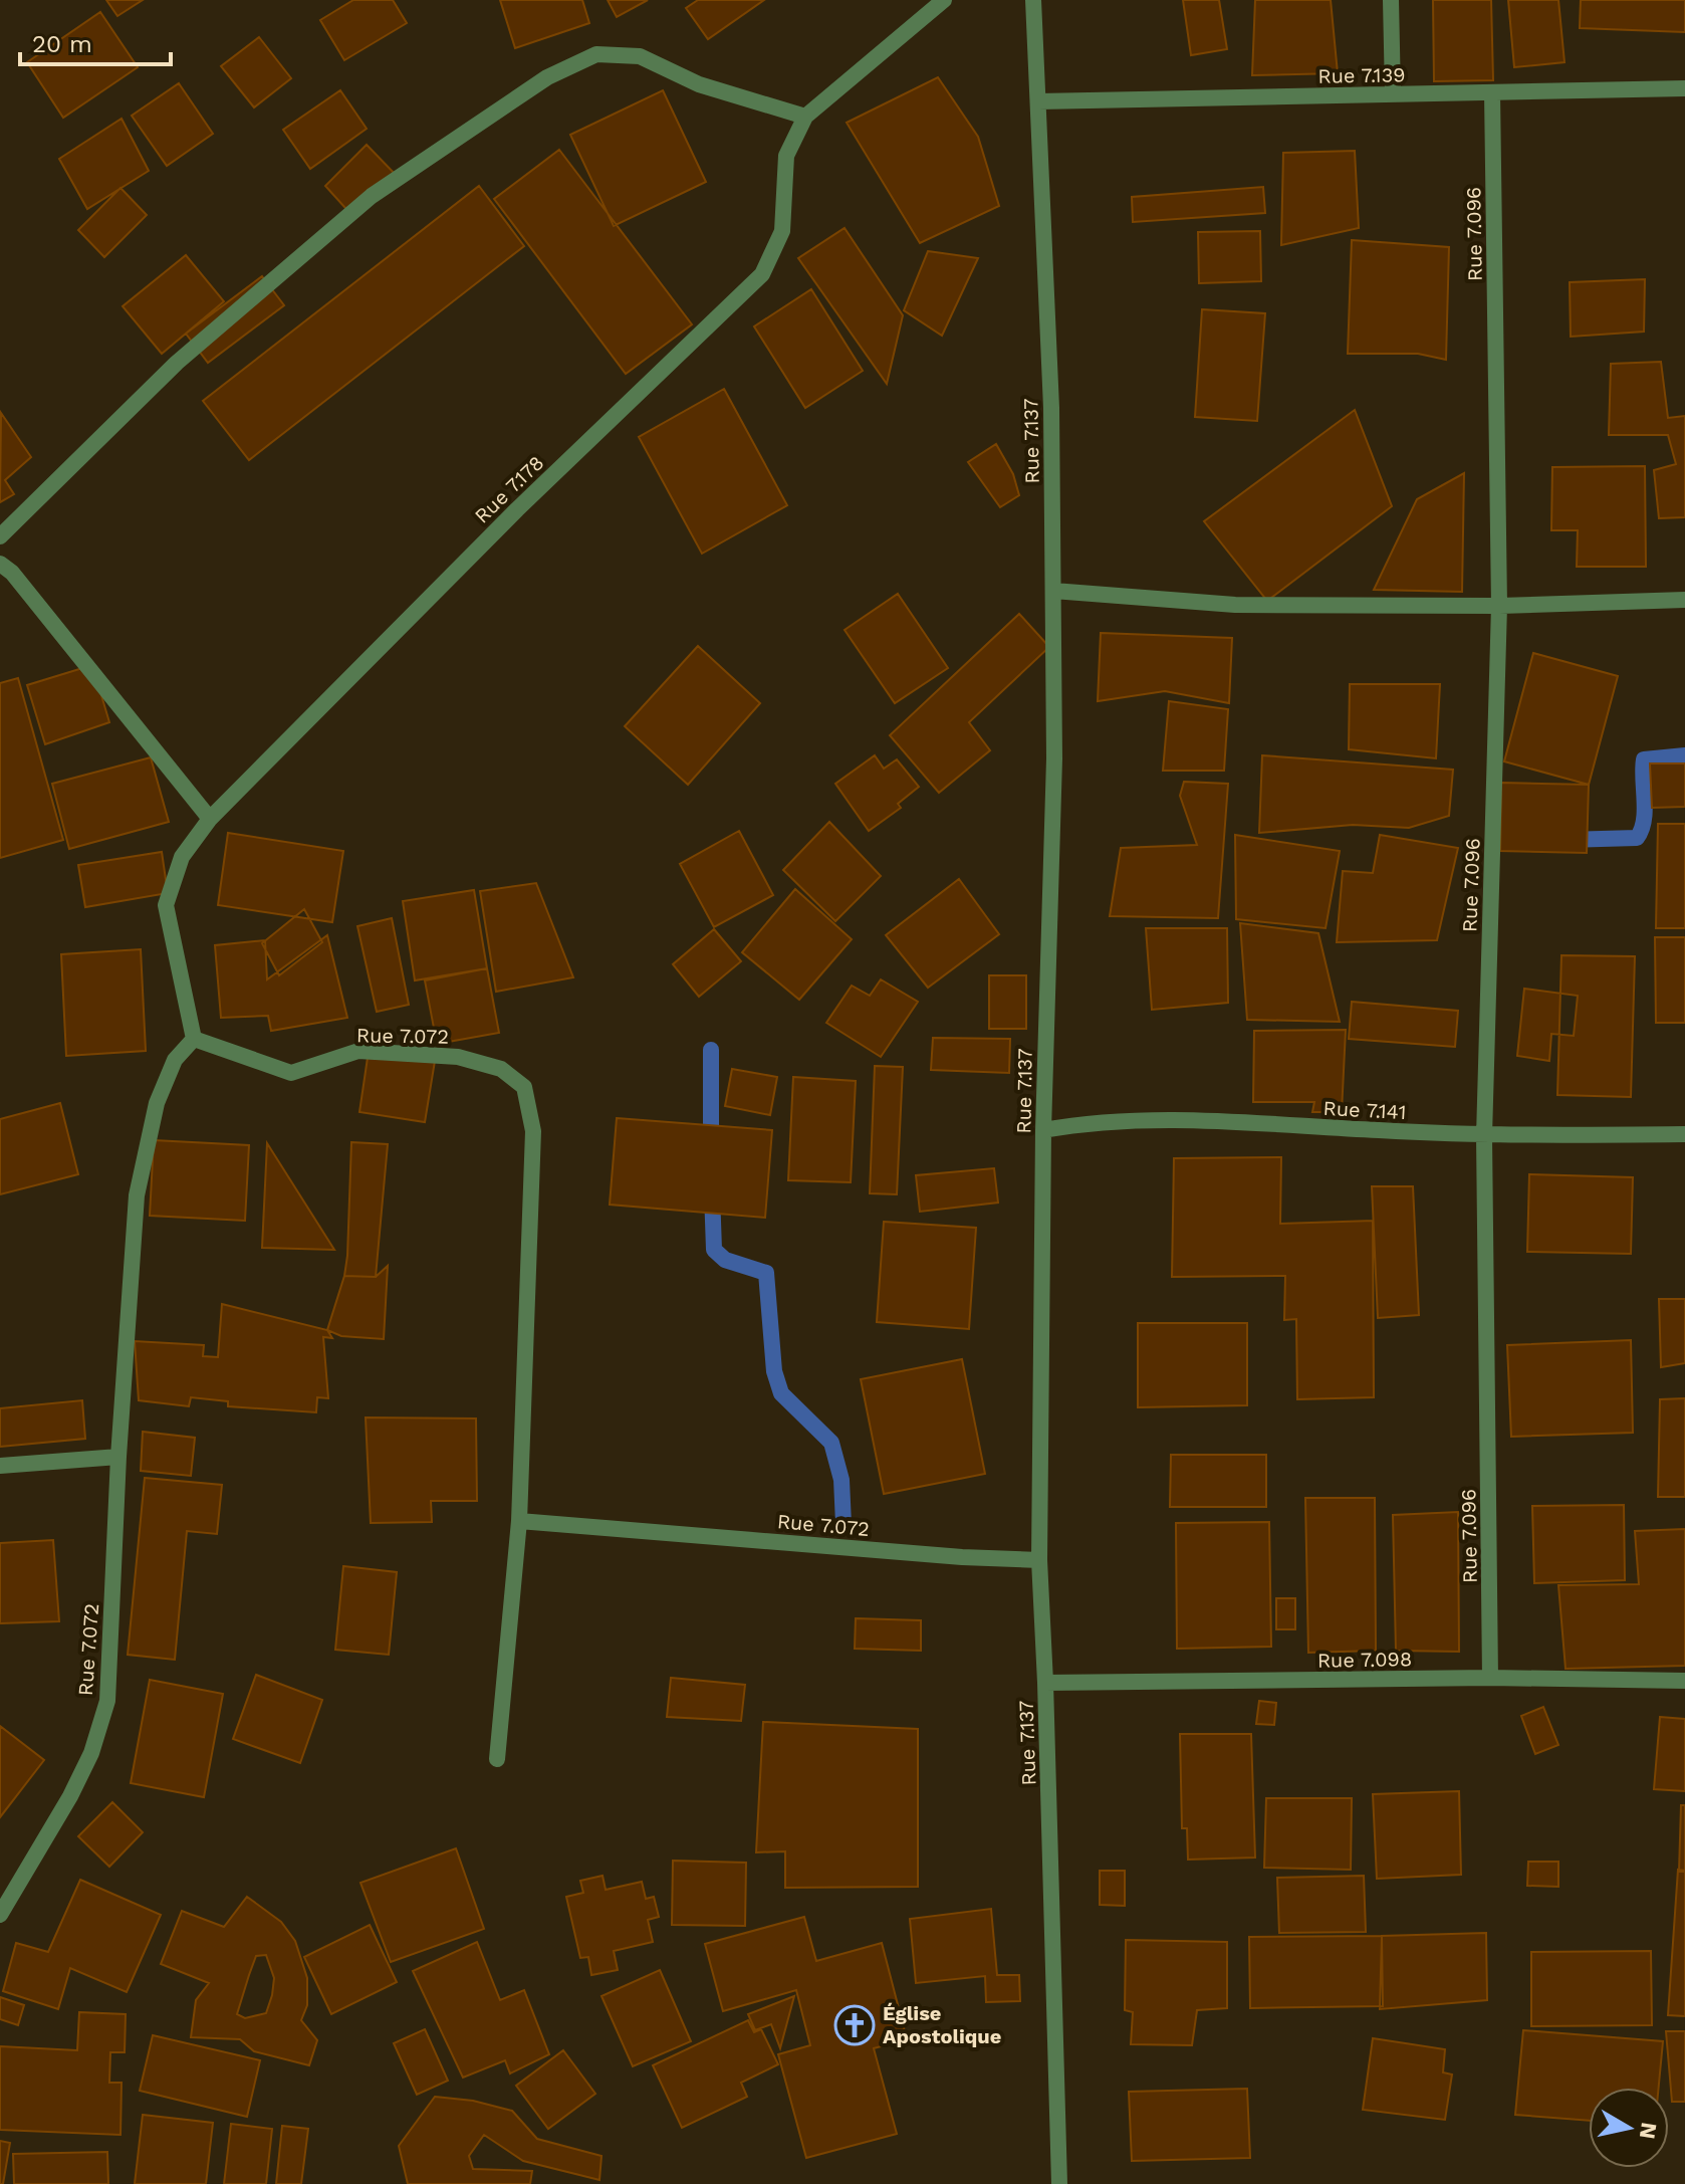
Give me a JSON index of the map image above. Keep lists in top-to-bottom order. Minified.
{"streets":{"street":["Rue 7.139","Rue 7.096","Rue 7.137","Rue 7.178","Rue 7.072","Rue 7.141","Rue 7.098"]},"crossings":[["Rue 7.139","Rue 7.096"],["Rue 7.139","Rue 7.137"],["Rue 7.096","Rue 7.141"],["Rue 7.096","Rue 7.098"],["Rue 7.137","Rue 7.072"],["Rue 7.137","Rue 7.141"],["Rue 7.137","Rue 7.098"],["Rue 7.178","Rue 7.072"]],"places":{"church":["Église Apostolique"]},"scale_bar":"20 m","north":"right"}
